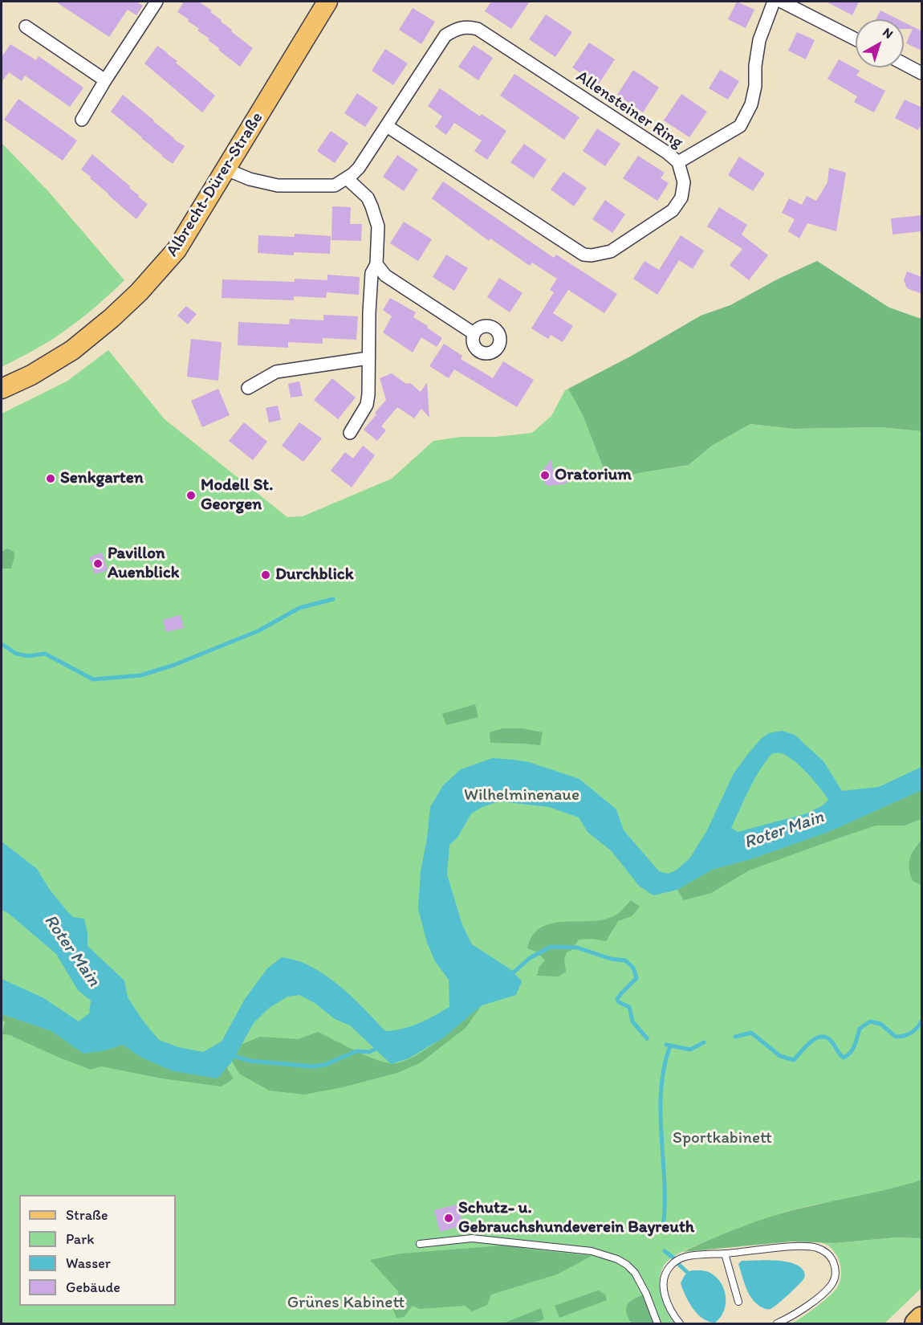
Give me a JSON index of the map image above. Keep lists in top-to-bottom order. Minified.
{"streets":{"main road":["Albrecht-Dürer-Straße"],"street":["Allensteiner Ring"]},"crossings":[["Allensteiner Ring","Albrecht-Dürer-Straße"]],"water":["Roter Main"],"parks":["Wilhelminenaue","Sportkabinett","Grünes Kabinett"],"places":["Oratorium","Senkgarten","Modell St. Georgen","Pavillon Auenblick","Durchblick","Schutz- u. Gebrauchshundeverein Bayreuth"],"legend":["Straße","Park","Wasser","Gebäude"],"north":"top right"}
